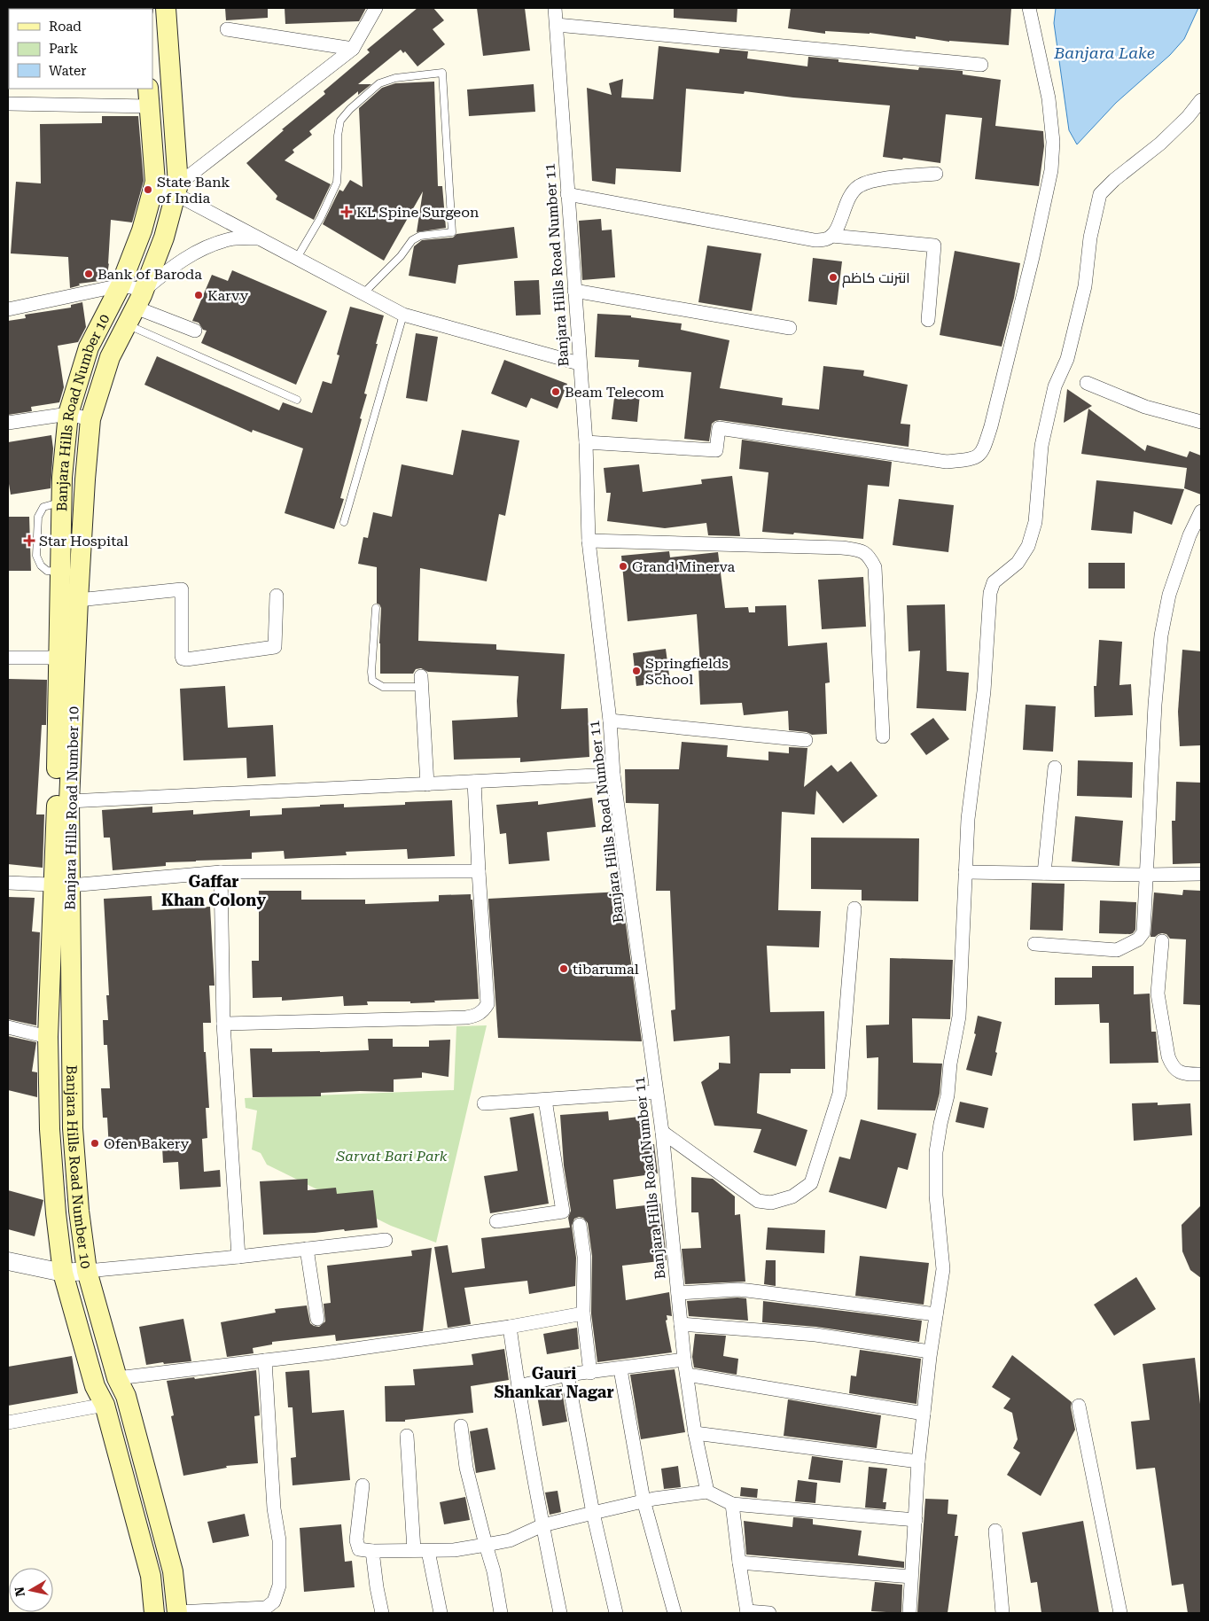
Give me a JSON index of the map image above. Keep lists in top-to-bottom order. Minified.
{"streets":{"main road":["Banjara Hills Road Number 10"],"street":["Banjara Hills Road Number 11"]},"districts":["Gaffar Khan Colony","Gauri Shankar Nagar"],"water":["Banjara Lake"],"parks":["Sarvat Bari Park"],"places":{"other":["State Bank of India","Bank of Baroda","انترنت كاظم","Karvy","Beam Telecom","Grand Minerva","Springfields School","tibarumal","Ofen Bakery"],"health":["KL Spine Surgeon","Star Hospital"]},"legend":["Road","Park","Water"],"north":"left"}
